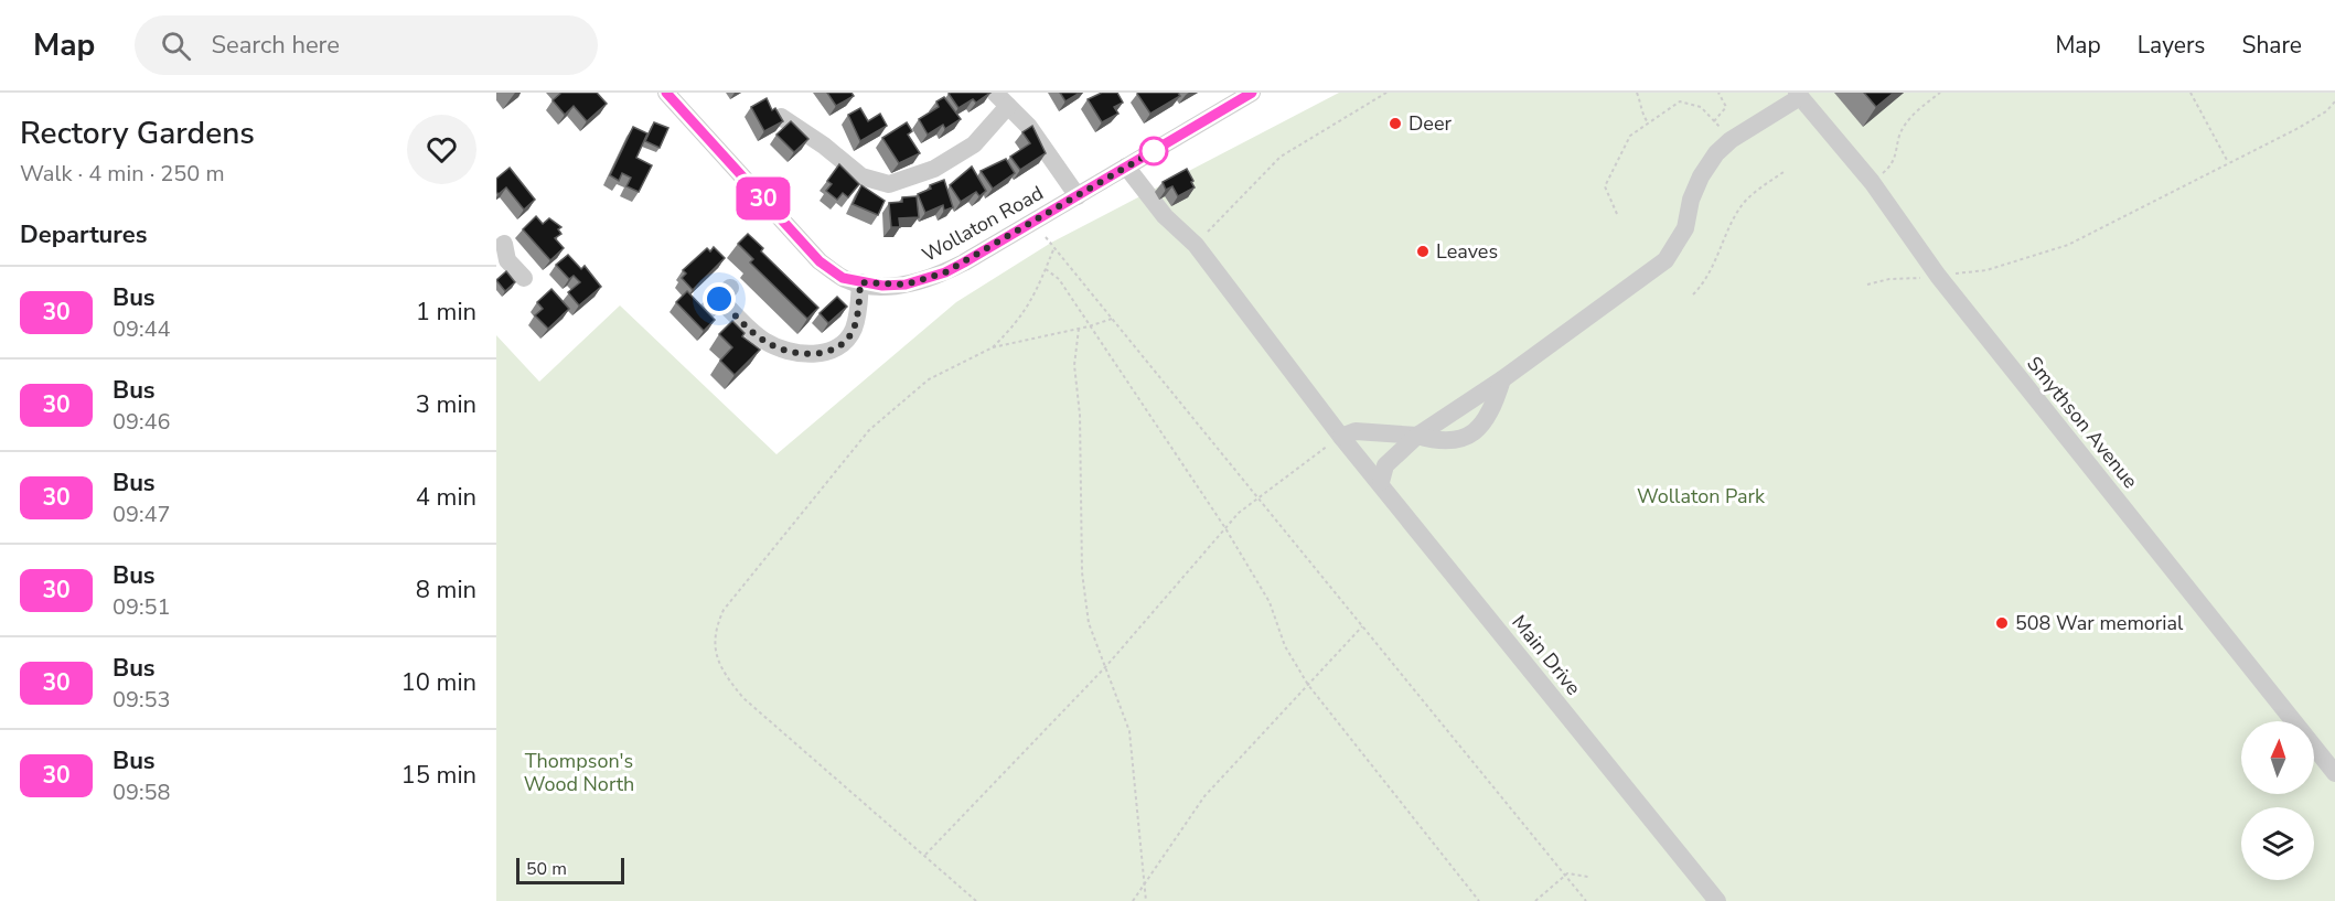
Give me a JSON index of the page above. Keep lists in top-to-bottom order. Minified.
{"streets":{"street":["Wollaton Road","Smythson Avenue","Main Drive"]},"crossings":[["Wollaton Road","Main Drive"]],"parks":["Wollaton Park","Thompson's Wood North"],"places":["Deer","Leaves","508 War memorial"],"lines":["bus line 30"],"scale_bar":"50 m","north":"top","page":{"header":"Map","search":"Search here","nav":["Map","Layers","Share"],"heading":[["Rectory Gardens","Walk · 4 min · 250 m"],"Departures"],"on_map":"30","list":[{"mark":"30","name":"Bus","note":"09:44","value":"1 min"},{"mark":"30","name":"Bus","note":"09:46","value":"3 min"},{"mark":"30","name":"Bus","note":"09:47","value":"4 min"},{"mark":"30","name":"Bus","note":"09:51","value":"8 min"},{"mark":"30","name":"Bus","note":"09:53","value":"10 min"},{"mark":"30","name":"Bus","note":"09:58","value":"15 min"}],"scale":"50 m"}}
